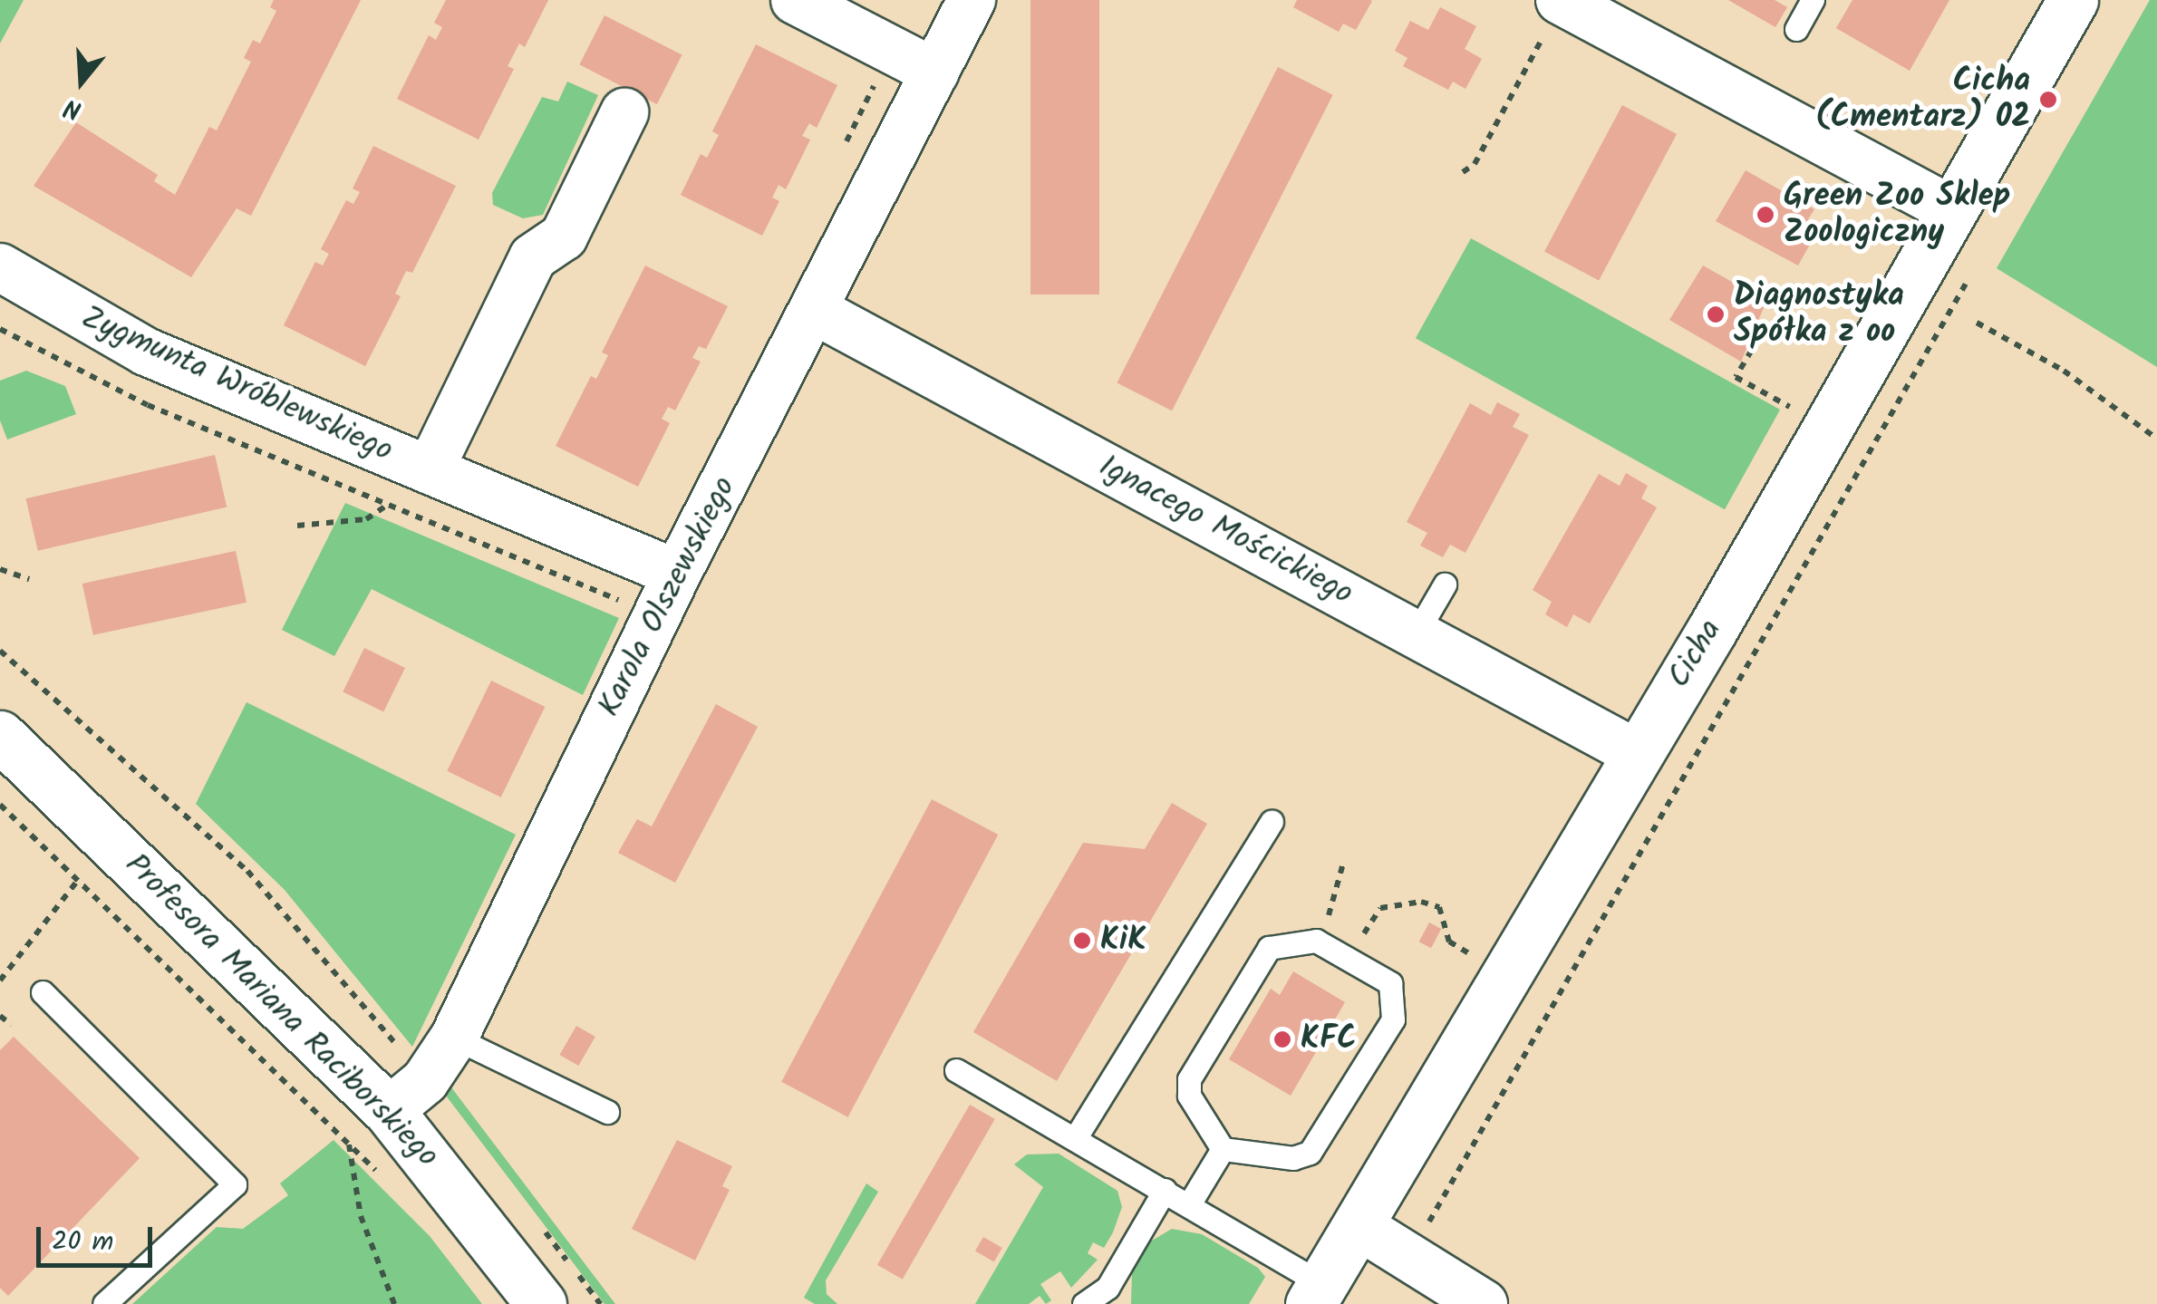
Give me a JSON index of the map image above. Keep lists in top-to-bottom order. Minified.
{"streets":{"street":["Zygmunta Wróblewskiego","Ignacego Mościckiego","Karola Olszewskiego","Cicha","Profesora Mariana Raciborskiego"]},"crossings":[["Zygmunta Wróblewskiego","Karola Olszewskiego"],["Ignacego Mościckiego","Karola Olszewskiego"],["Ignacego Mościckiego","Cicha"],["Karola Olszewskiego","Profesora Mariana Raciborskiego"]],"places":["Cicha (Cmentarz) 02","Green Zoo Sklep Zoologiczny","Diagnostyka Spółka z oo","KiK","KFC"],"scale_bar":"20 m","north":"bottom"}
